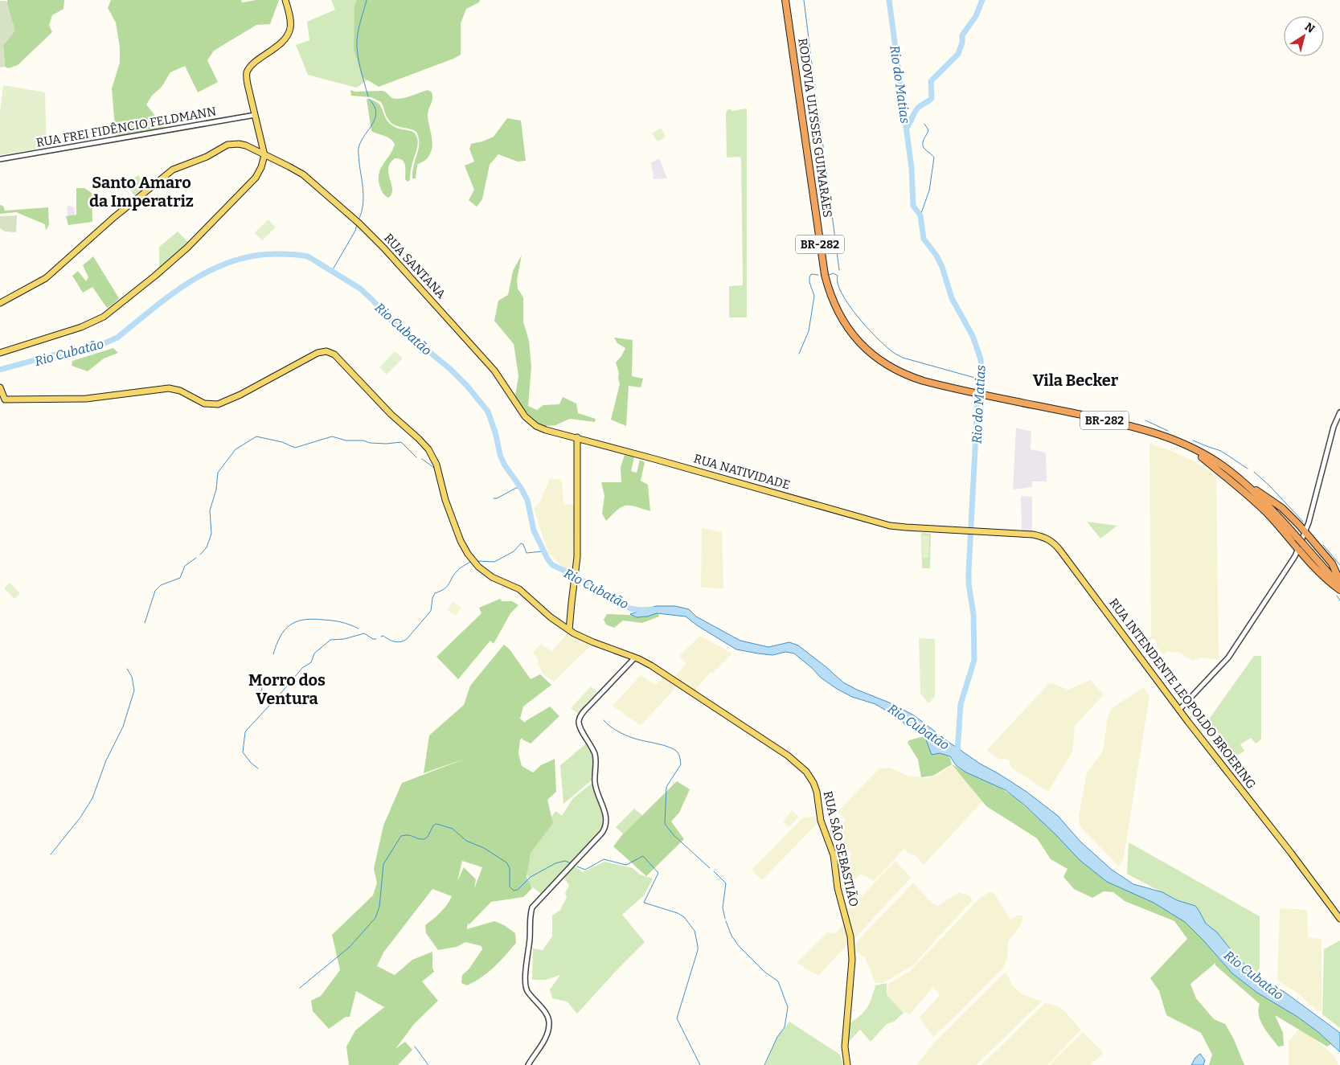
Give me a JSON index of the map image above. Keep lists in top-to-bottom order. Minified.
{"streets":{"highway":["RODOVIA ULYSSES GUIMARÃES","BR-282"],"main road":["RUA SANTANA","RUA NATIVIDADE","RUA INTENDENTE LEOPOLDO BROERING","RUA SÃO SEBASTIÃO"],"street":["RUA FREI FIDÊNCIO FELDMANN"]},"crossings":[["RUA SANTANA","RUA NATIVIDADE"],["RUA NATIVIDADE","RUA INTENDENTE LEOPOLDO BROERING"]],"districts":["Santo Amaro da Imperatriz","Vila Becker","Morro dos Ventura"],"water":["Rio do Matias","Rio Cubatão"],"north":"top right"}
